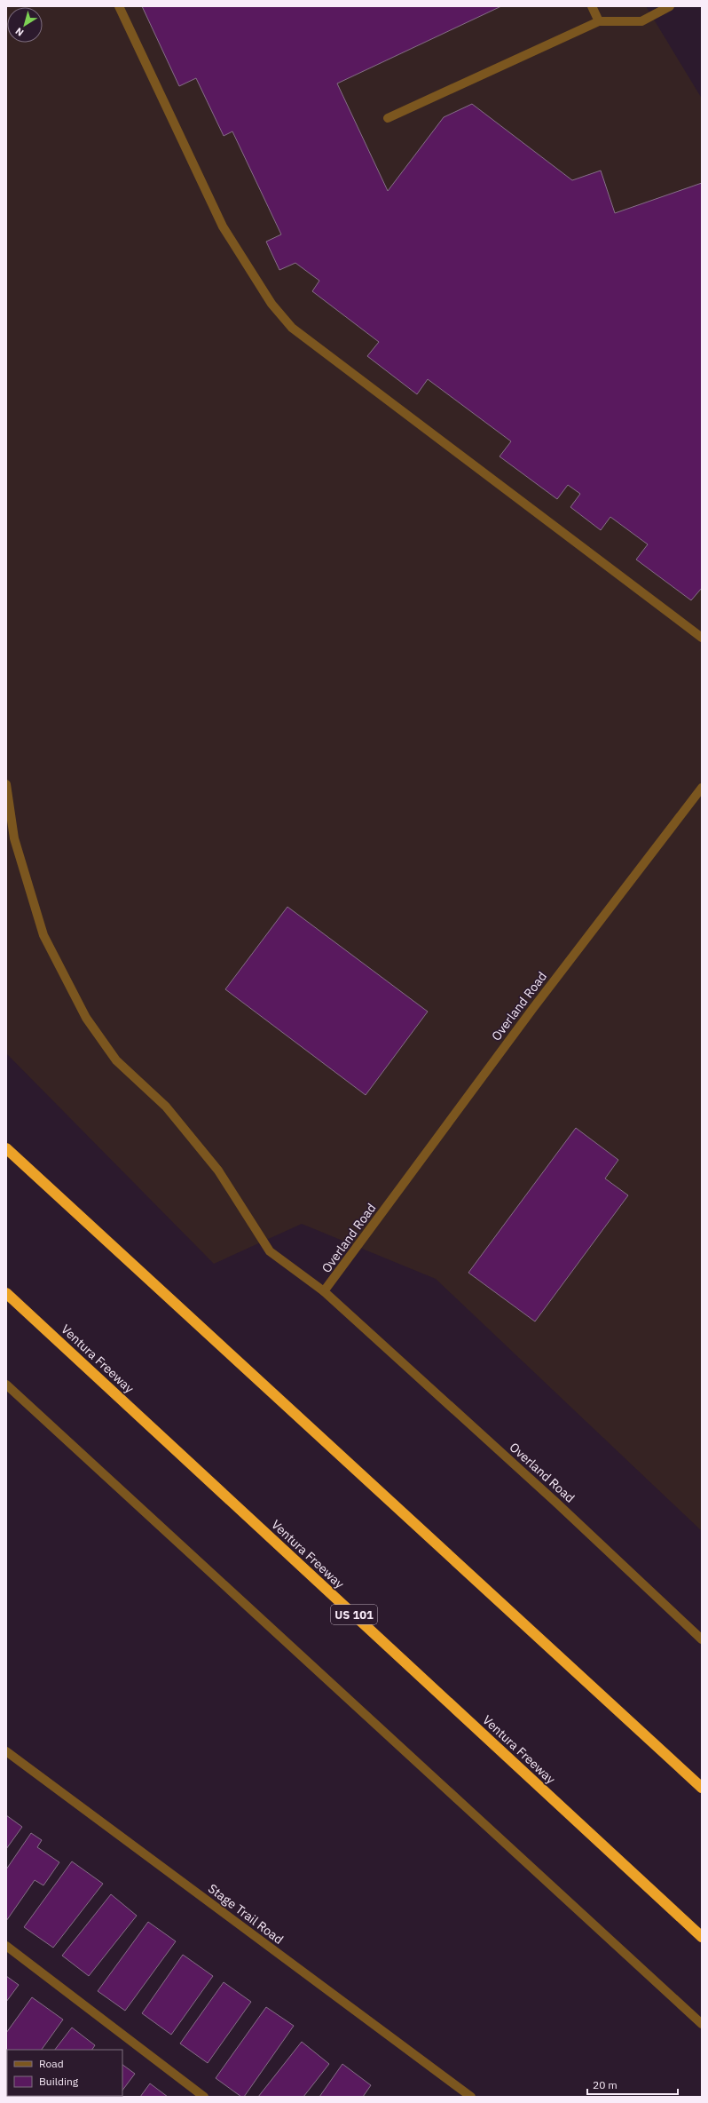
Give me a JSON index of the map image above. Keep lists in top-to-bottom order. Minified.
{"streets":{"highway":["Ventura Freeway","US 101"],"street":["Overland Road","Stage Trail Road"]},"legend":["Road","Building"],"scale_bar":"20 m","north":"bottom left"}
